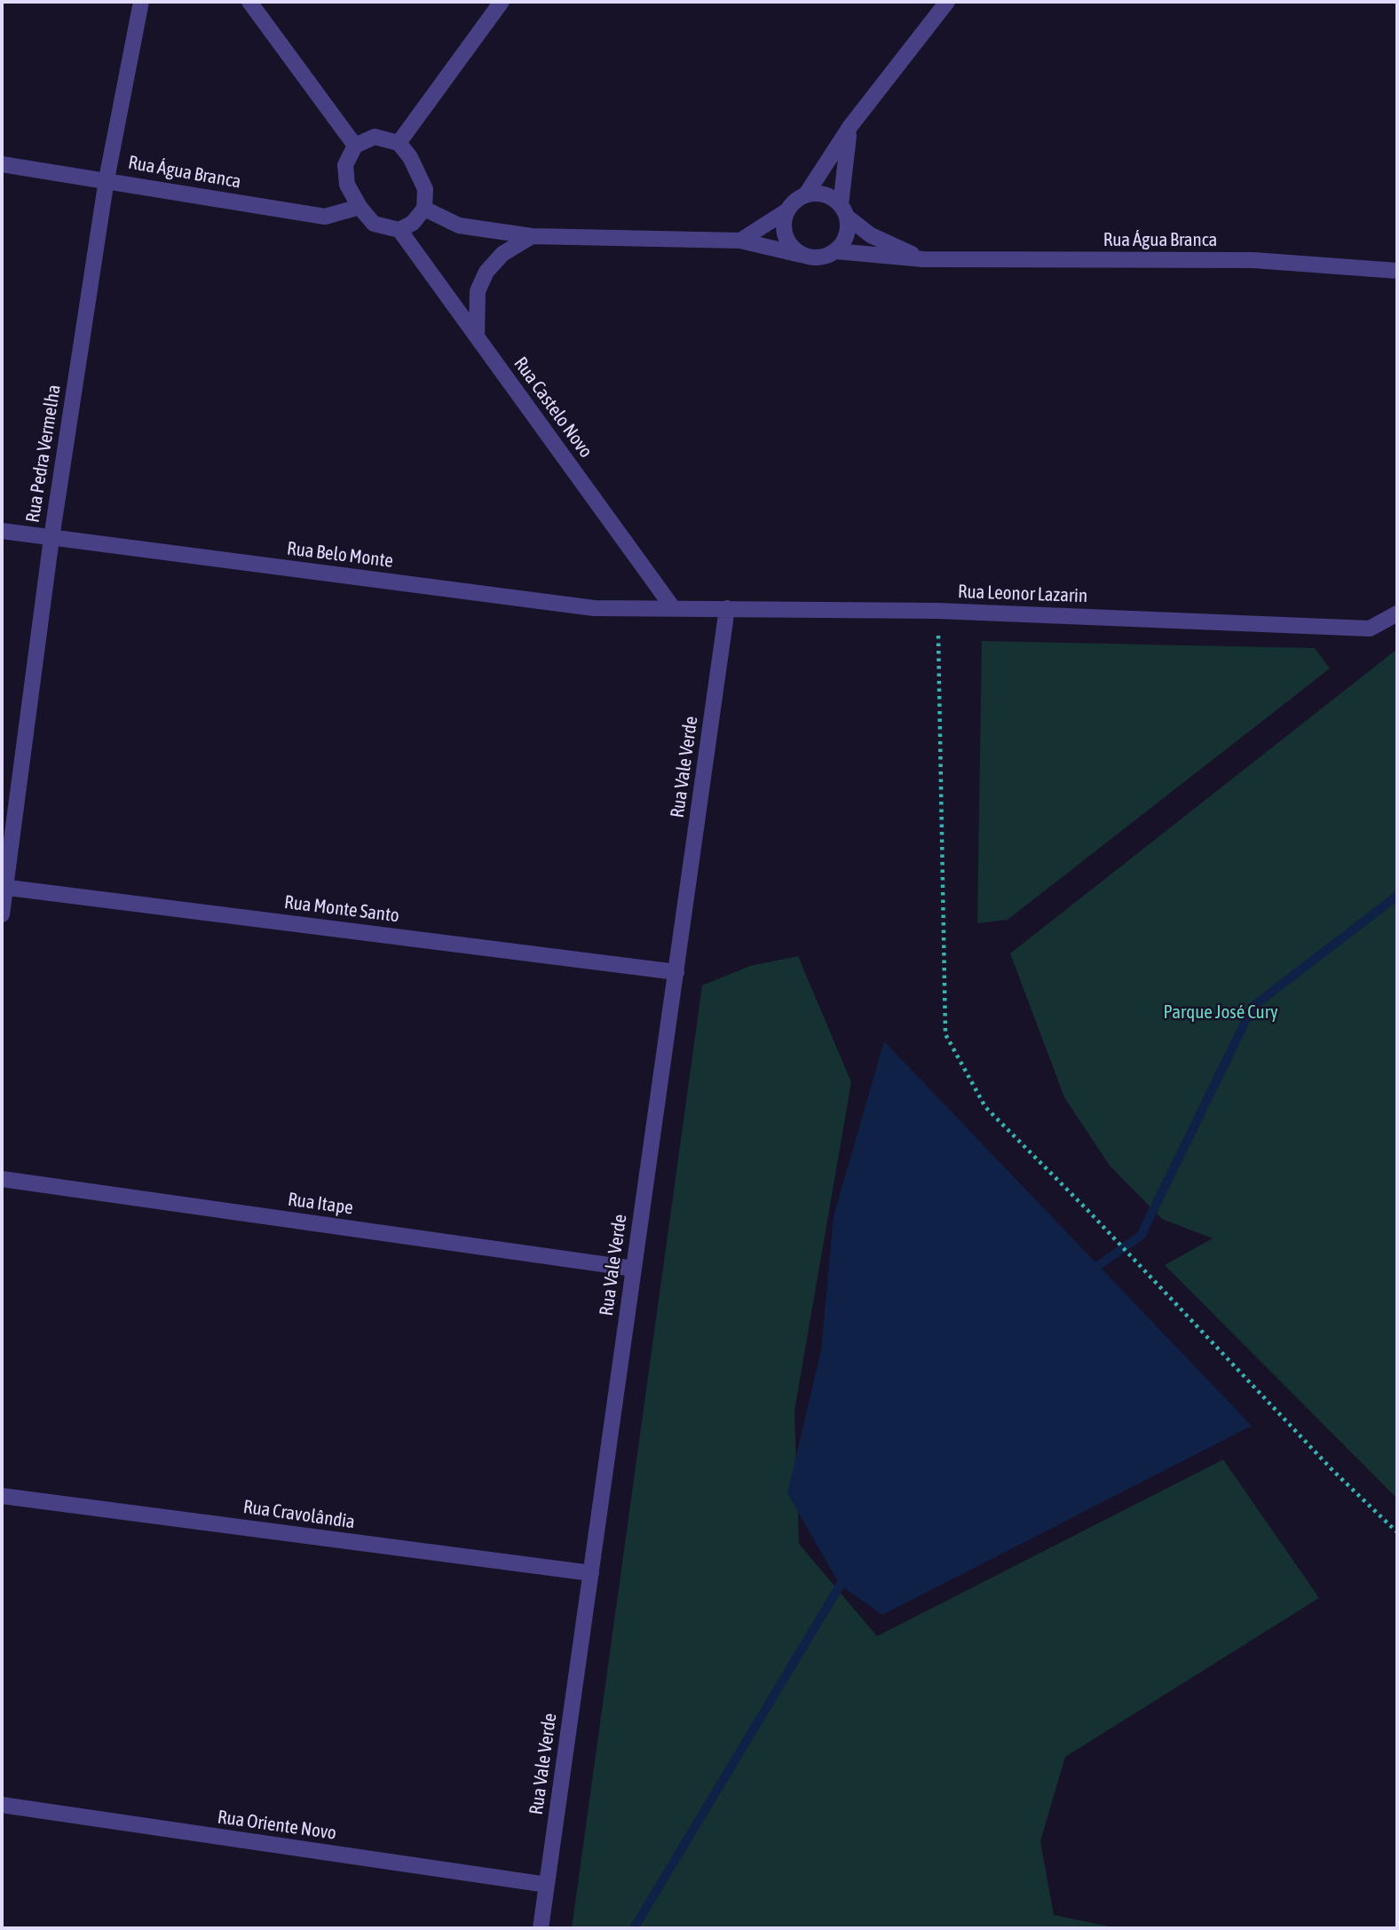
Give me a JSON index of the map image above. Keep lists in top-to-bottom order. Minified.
{"streets":{"street":["Rua Água Branca","Rua Castelo Novo","Rua Pedra Vermelha","Rua Belo Monte","Rua Leonor Lazarin","Rua Vale Verde","Rua Monte Santo","Rua Itape","Rua Cravolândia","Rua Oriente Novo"]},"crossings":[["Rua Água Branca","Rua Castelo Novo"],["Rua Água Branca","Rua Pedra Vermelha"],["Rua Castelo Novo","Rua Belo Monte"],["Rua Castelo Novo","Rua Leonor Lazarin"],["Rua Pedra Vermelha","Rua Belo Monte"],["Rua Pedra Vermelha","Rua Monte Santo"],["Rua Belo Monte","Rua Leonor Lazarin"],["Rua Leonor Lazarin","Rua Vale Verde"],["Rua Vale Verde","Rua Monte Santo"],["Rua Vale Verde","Rua Itape"],["Rua Vale Verde","Rua Cravolândia"],["Rua Vale Verde","Rua Oriente Novo"]],"parks":["Parque José Cury"]}
